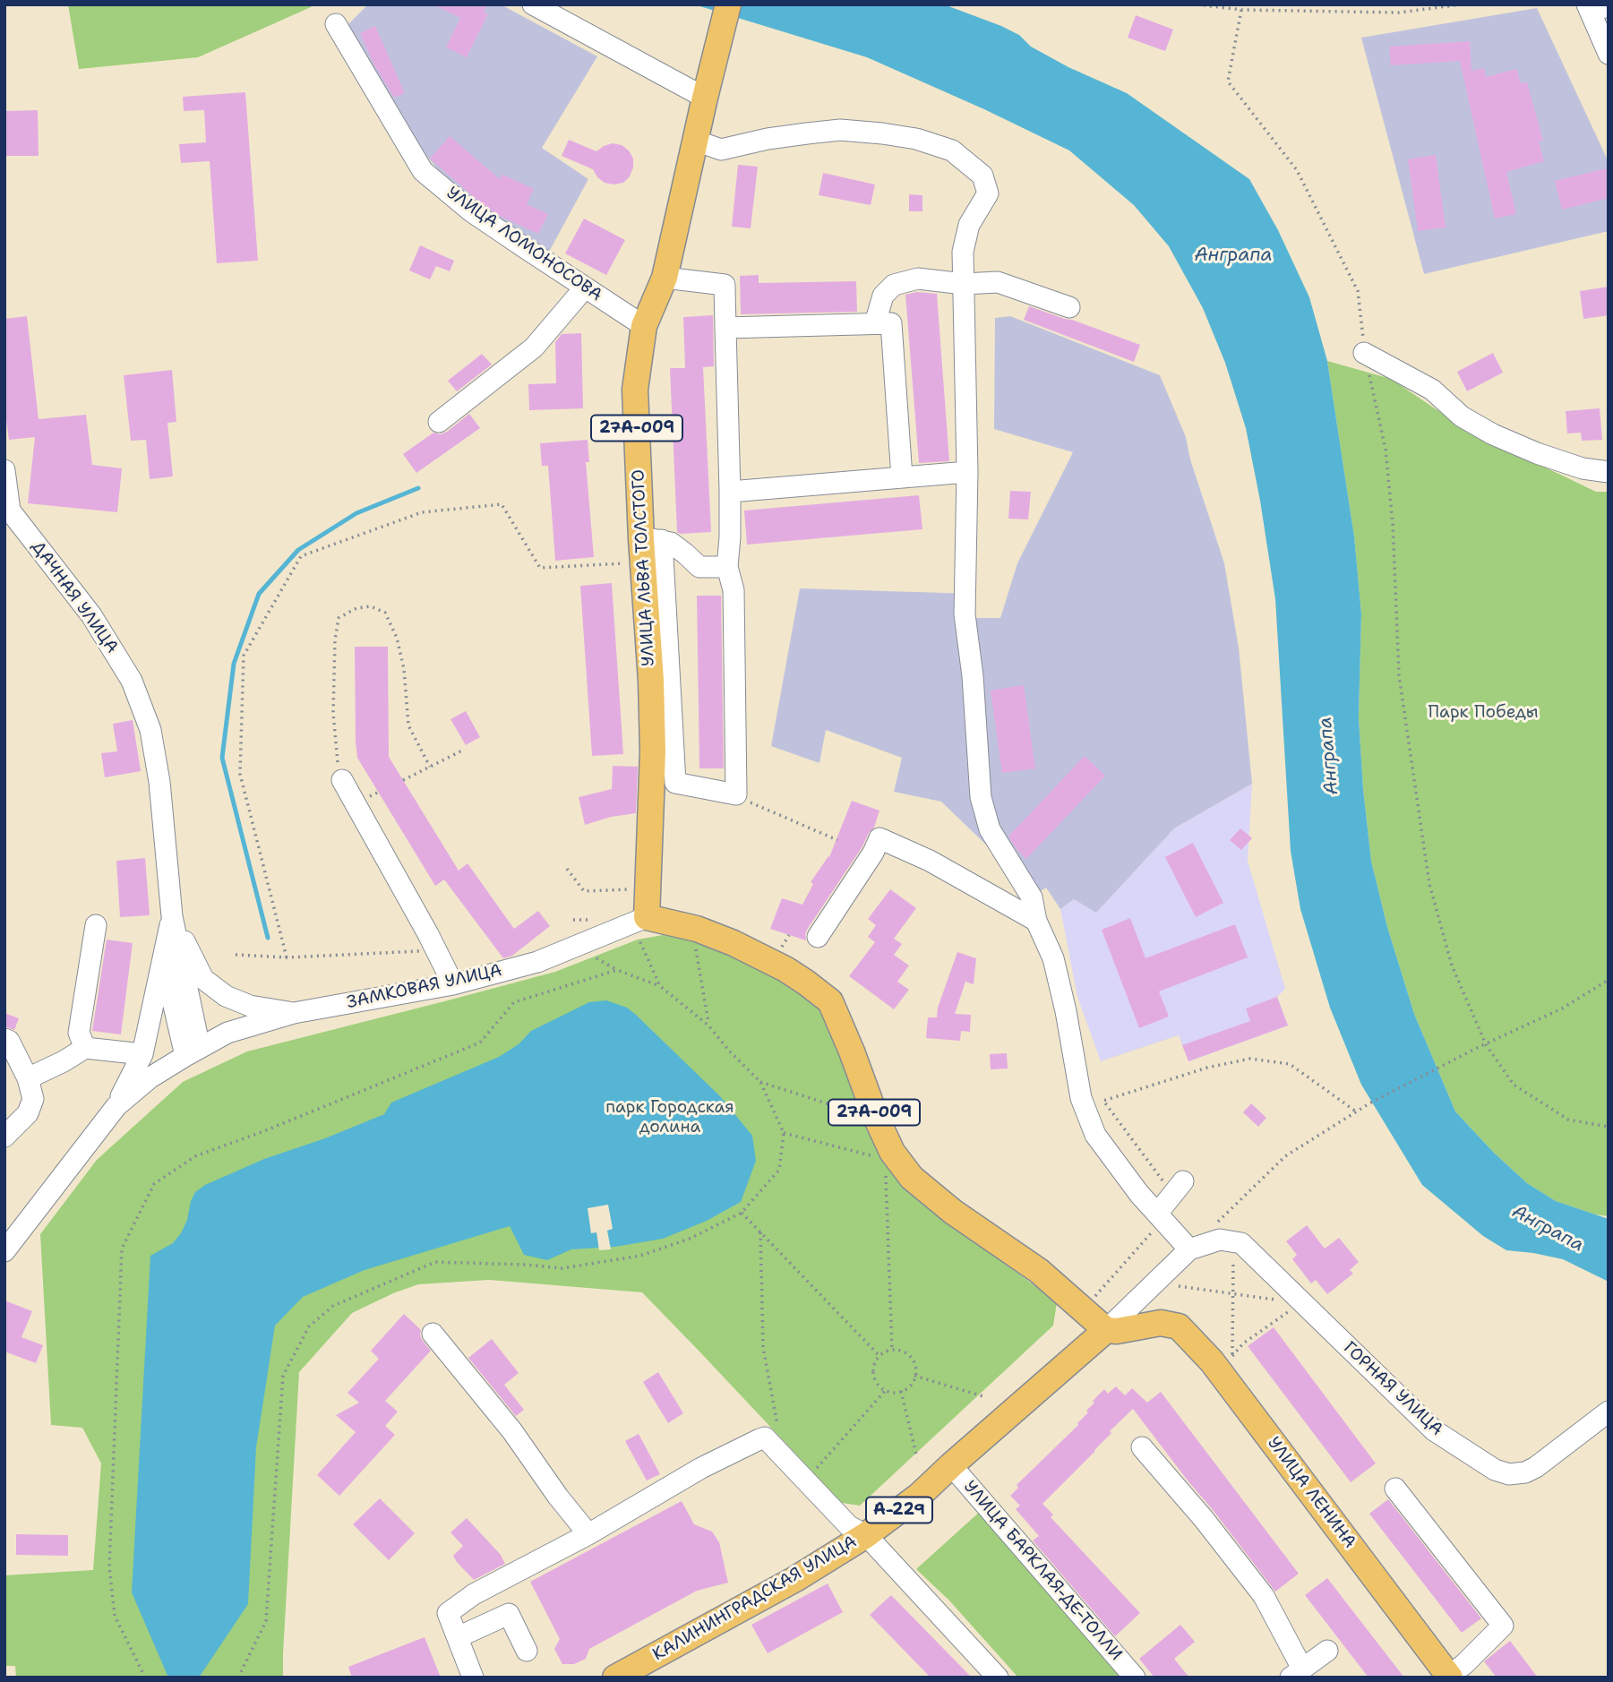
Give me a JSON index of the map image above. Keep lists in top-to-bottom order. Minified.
{"streets":{"main road":["27А-009","УЛИЦА ЛЬВА ТОЛСТОГО","УЛИЦА ЛЕНИНА","А-229","КАЛИНИНГРАДСКАЯ УЛИЦА"],"street":["УЛИЦА ЛОМОНОСОВА","ДАЧНАЯ УЛИЦА","ЗАМКОВАЯ УЛИЦА","ГОРНАЯ УЛИЦА","УЛИЦА БАРКЛАЯ-ДЕ-ТОЛЛИ"]},"crossings":[["УЛИЦА ЛОМОНОСОВА","УЛИЦА ЛЬВА ТОЛСТОГО"],["27А-009","УЛИЦА ЛЬВА ТОЛСТОГО"],["27А-009","ЗАМКОВАЯ УЛИЦА"],["27А-009","УЛИЦА ЛЕНИНА"],["27А-009","КАЛИНИНГРАДСКАЯ УЛИЦА"],["УЛИЦА ЛЬВА ТОЛСТОГО","ЗАМКОВАЯ УЛИЦА"],["ДАЧНАЯ УЛИЦА","ЗАМКОВАЯ УЛИЦА"],["УЛИЦА ЛЕНИНА","КАЛИНИНГРАДСКАЯ УЛИЦА"],["УЛИЦА БАРКЛАЯ-ДЕ-ТОЛЛИ","КАЛИНИНГРАДСКАЯ УЛИЦА"]],"water":["Анграпа"],"parks":["Парк Победы","парк Городская долина"]}
